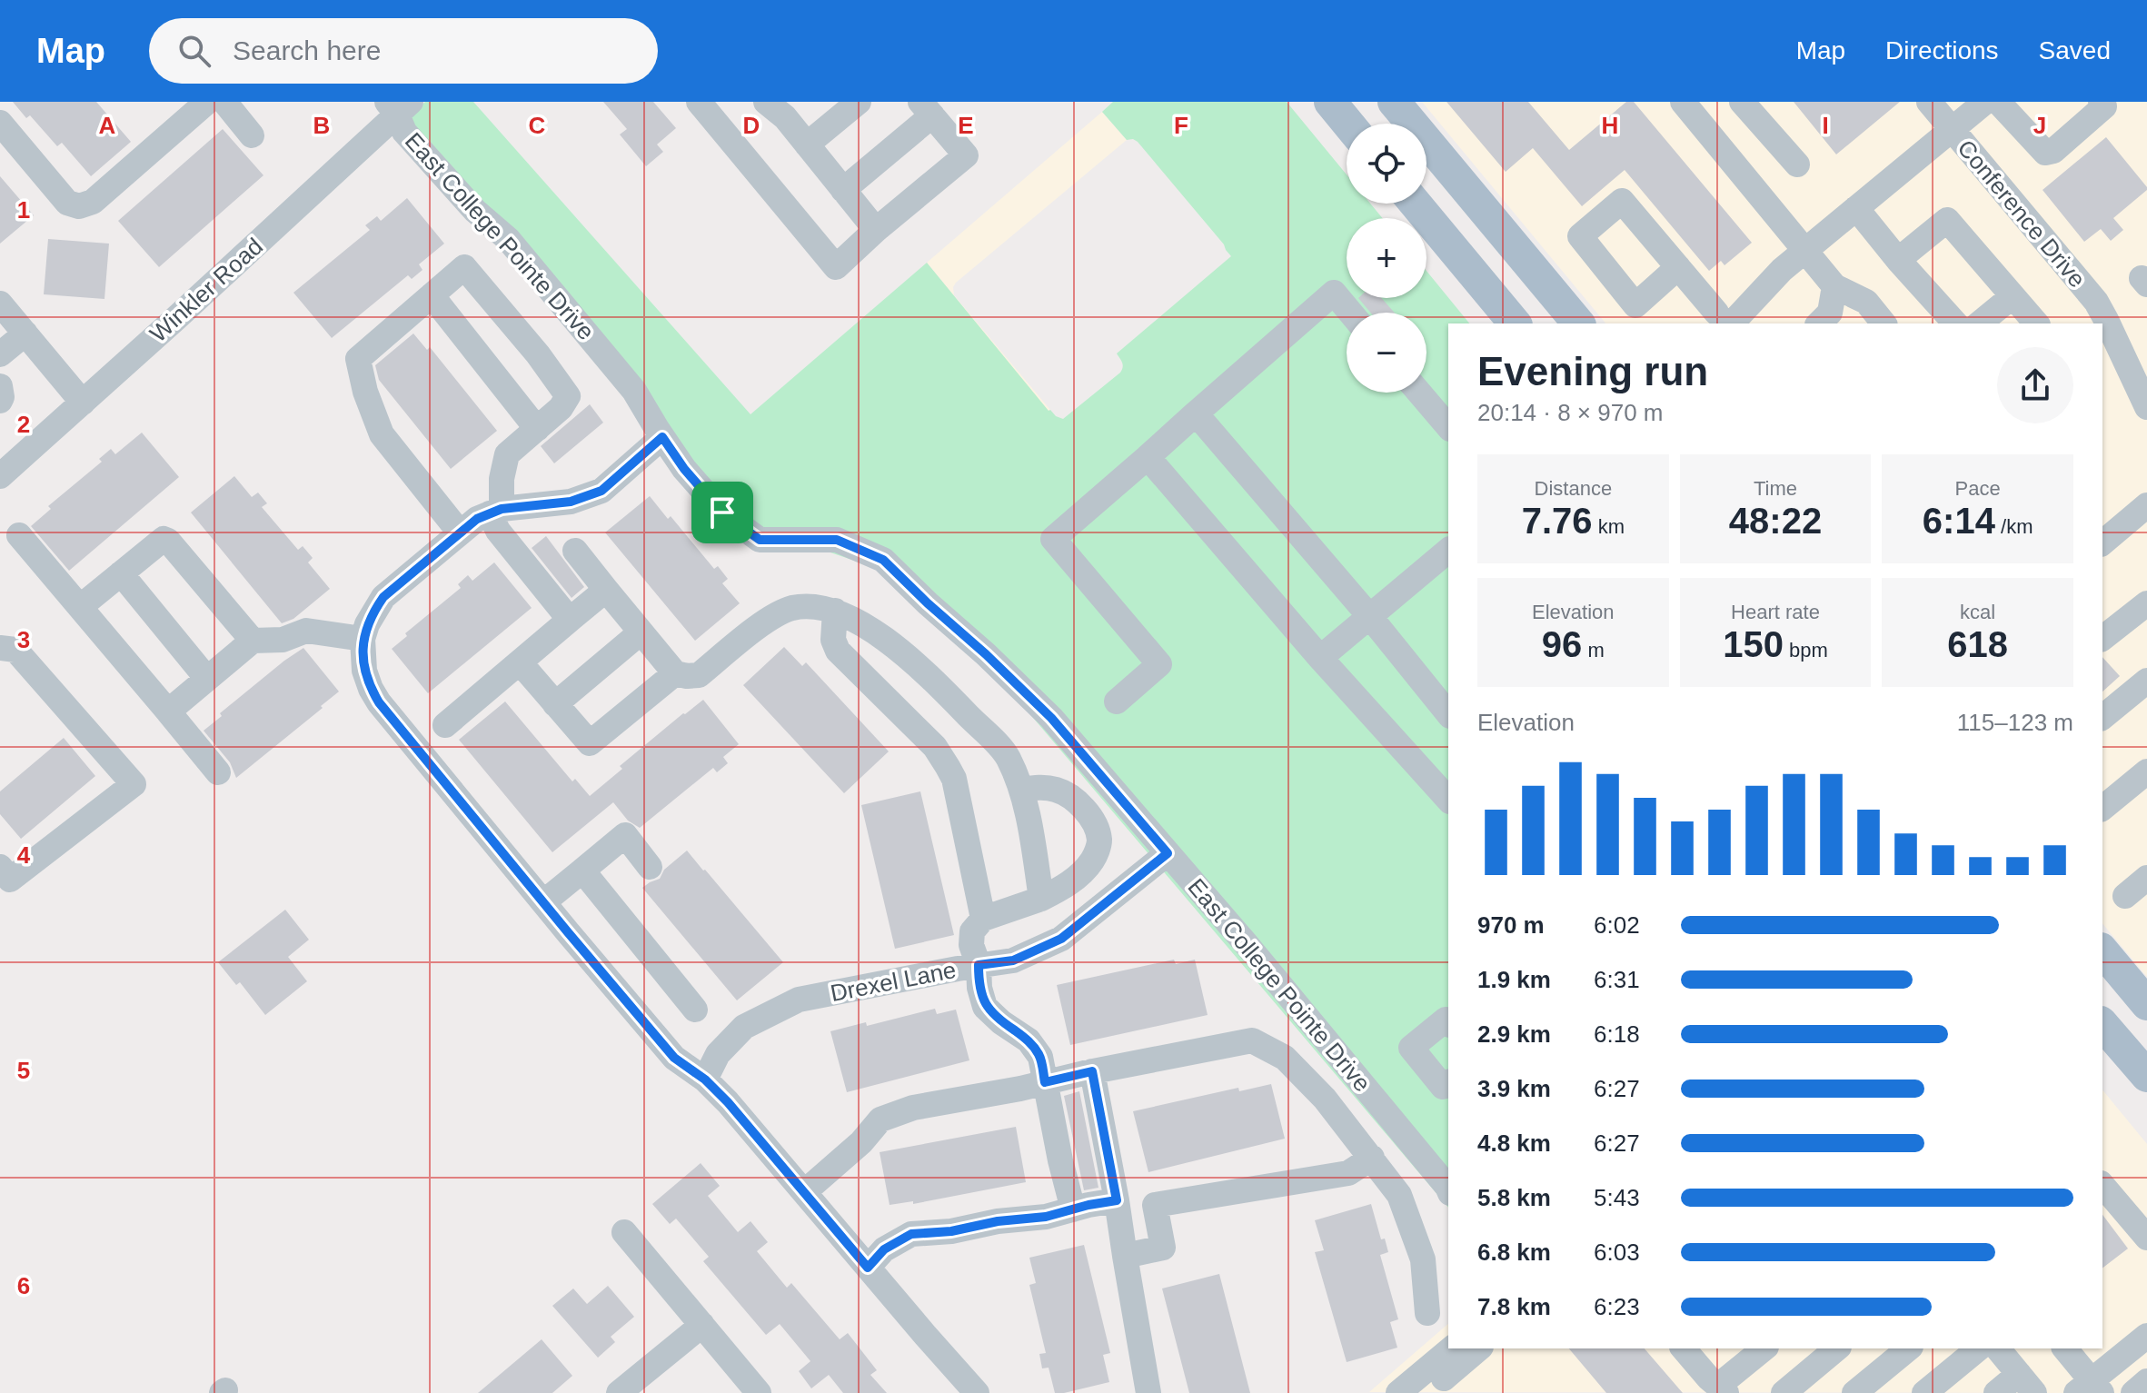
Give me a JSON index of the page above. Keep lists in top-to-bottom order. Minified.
{"streets":{"street":["Conference Drive","East College Pointe Drive","Winkler Road","Drexel Lane"]},"crossings":[["East College Pointe Drive","Winkler Road"],["East College Pointe Drive","Drexel Lane"]],"page":{"header":"Map","search":"Search here","nav":["Map","Directions","Saved"],"map_buttons":["+","−"],"heading":["Evening run","20:14 · 8 × 970 m"],"stats":[["Distance","7.76 km"],["Time","48:22"],["Pace","6:14 /km"],["Elevation","96 m"],["Heart rate","150 bpm"],["kcal","618"]],"chart":["Elevation","115–123 m"],"list":[{"name":"970 m","note":"6:02"},{"name":"1.9 km","note":"6:31"},{"name":"2.9 km","note":"6:18"},{"name":"3.9 km","note":"6:27"},{"name":"4.8 km","note":"6:27"},{"name":"5.8 km","note":"5:43"},{"name":"6.8 km","note":"6:03"},{"name":"7.8 km","note":"6:23"}]},"grid":{"columns":["A","B","C","D","E","F","H","I","J"],"rows":["1","2","3","4","5","6"]}}
